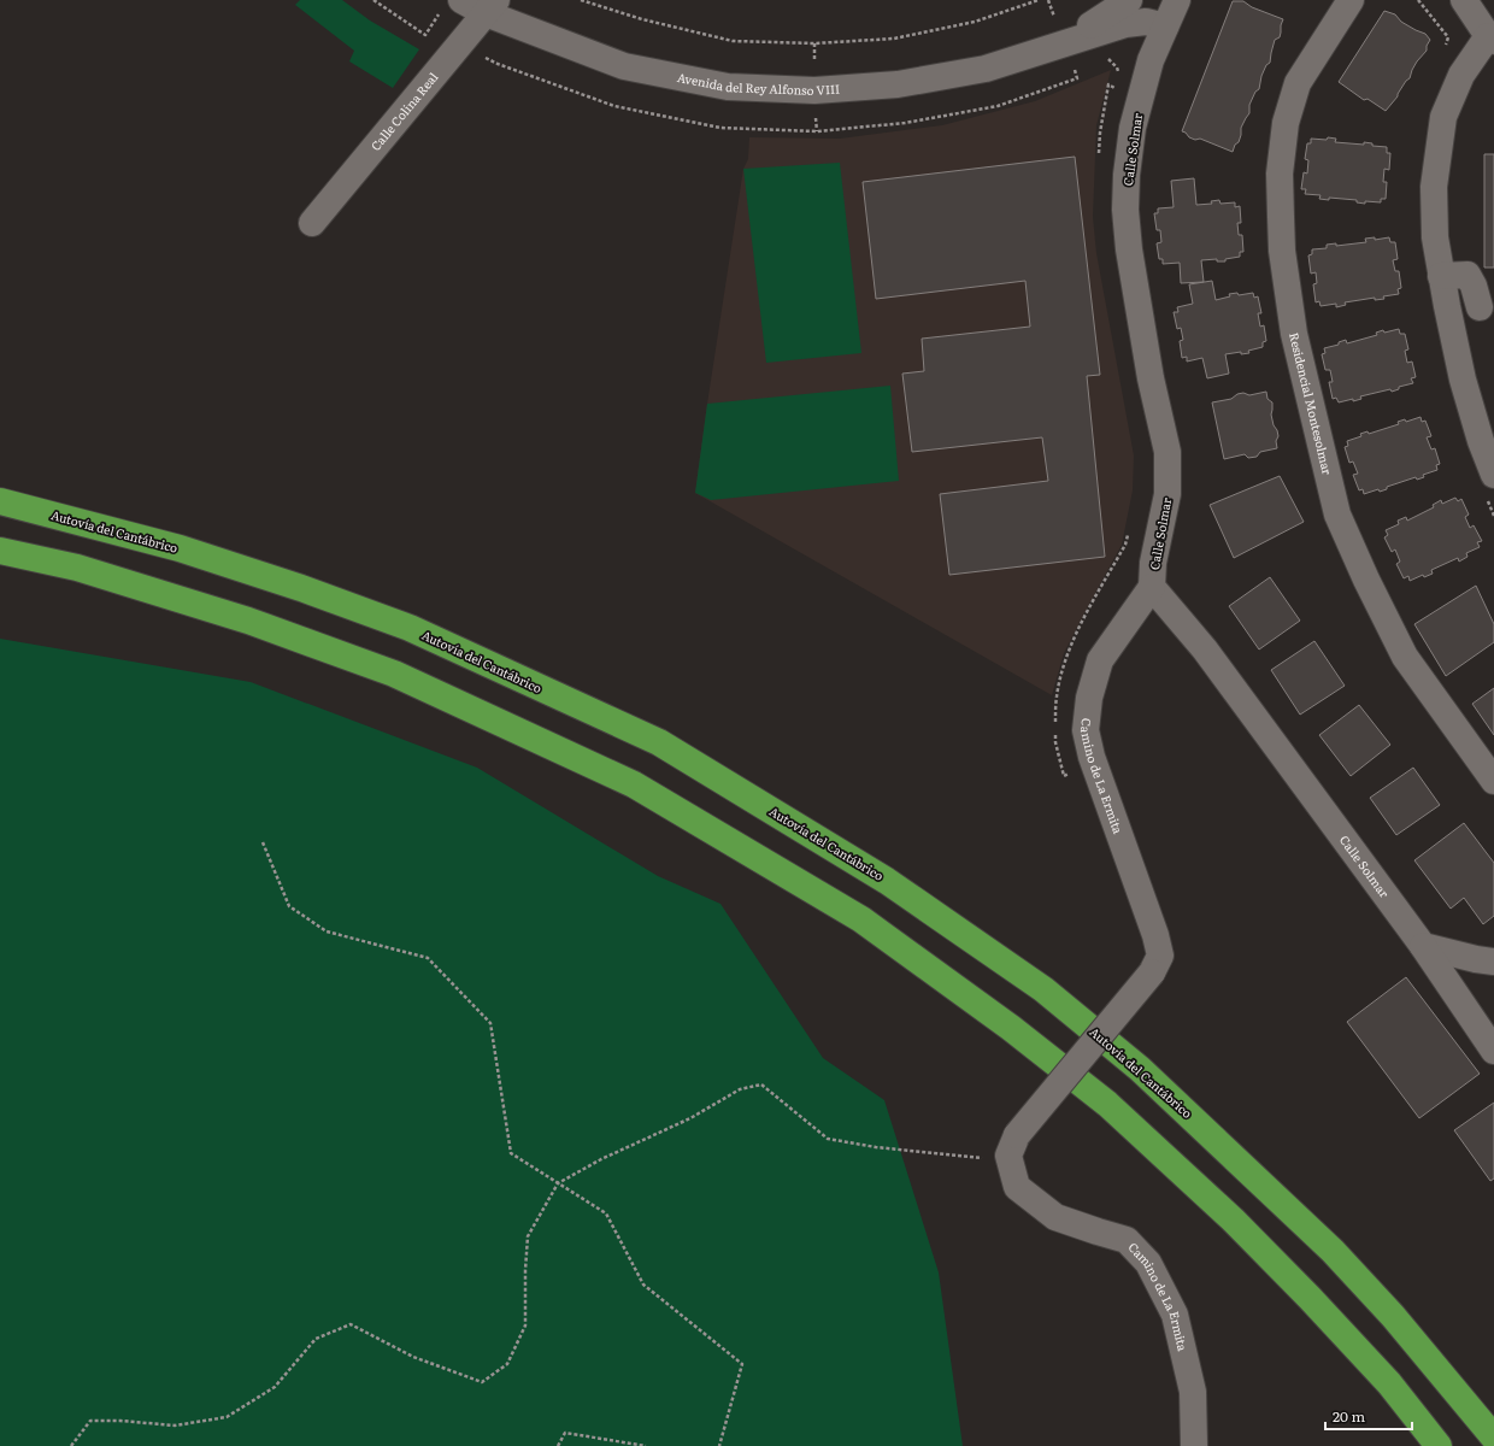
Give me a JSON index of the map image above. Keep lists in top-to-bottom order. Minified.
{"streets":{"highway":["Autovía del Cantábrico"],"street":["Avenida del Rey Alfonso VIII","Calle Colina Real","Calle Solmar","Residencial Montesolmar","Camino de La Ermita"]},"crossings":[["Avenida del Rey Alfonso VIII","Calle Colina Real"],["Avenida del Rey Alfonso VIII","Calle Solmar"],["Calle Solmar","Camino de La Ermita"]],"scale_bar":"20 m"}
